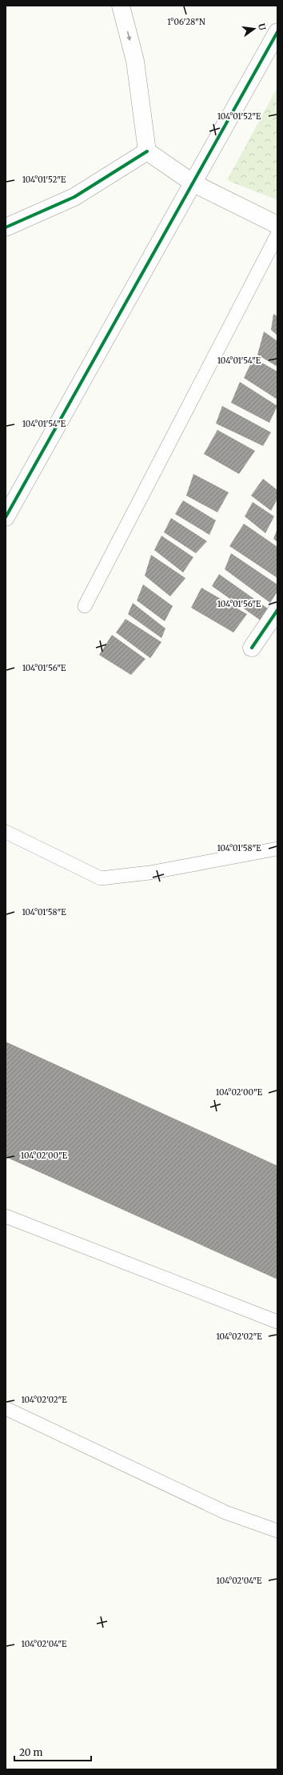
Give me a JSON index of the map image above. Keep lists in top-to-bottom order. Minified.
{"scale_bar":"20 m","north":"right","coordinates":["1°06'28\"N","104°01'52\"E","104°01'54\"E","104°01'56\"E","104°01'58\"E","104°02'00\"E","104°02'02\"E","104°02'04\"E"]}
